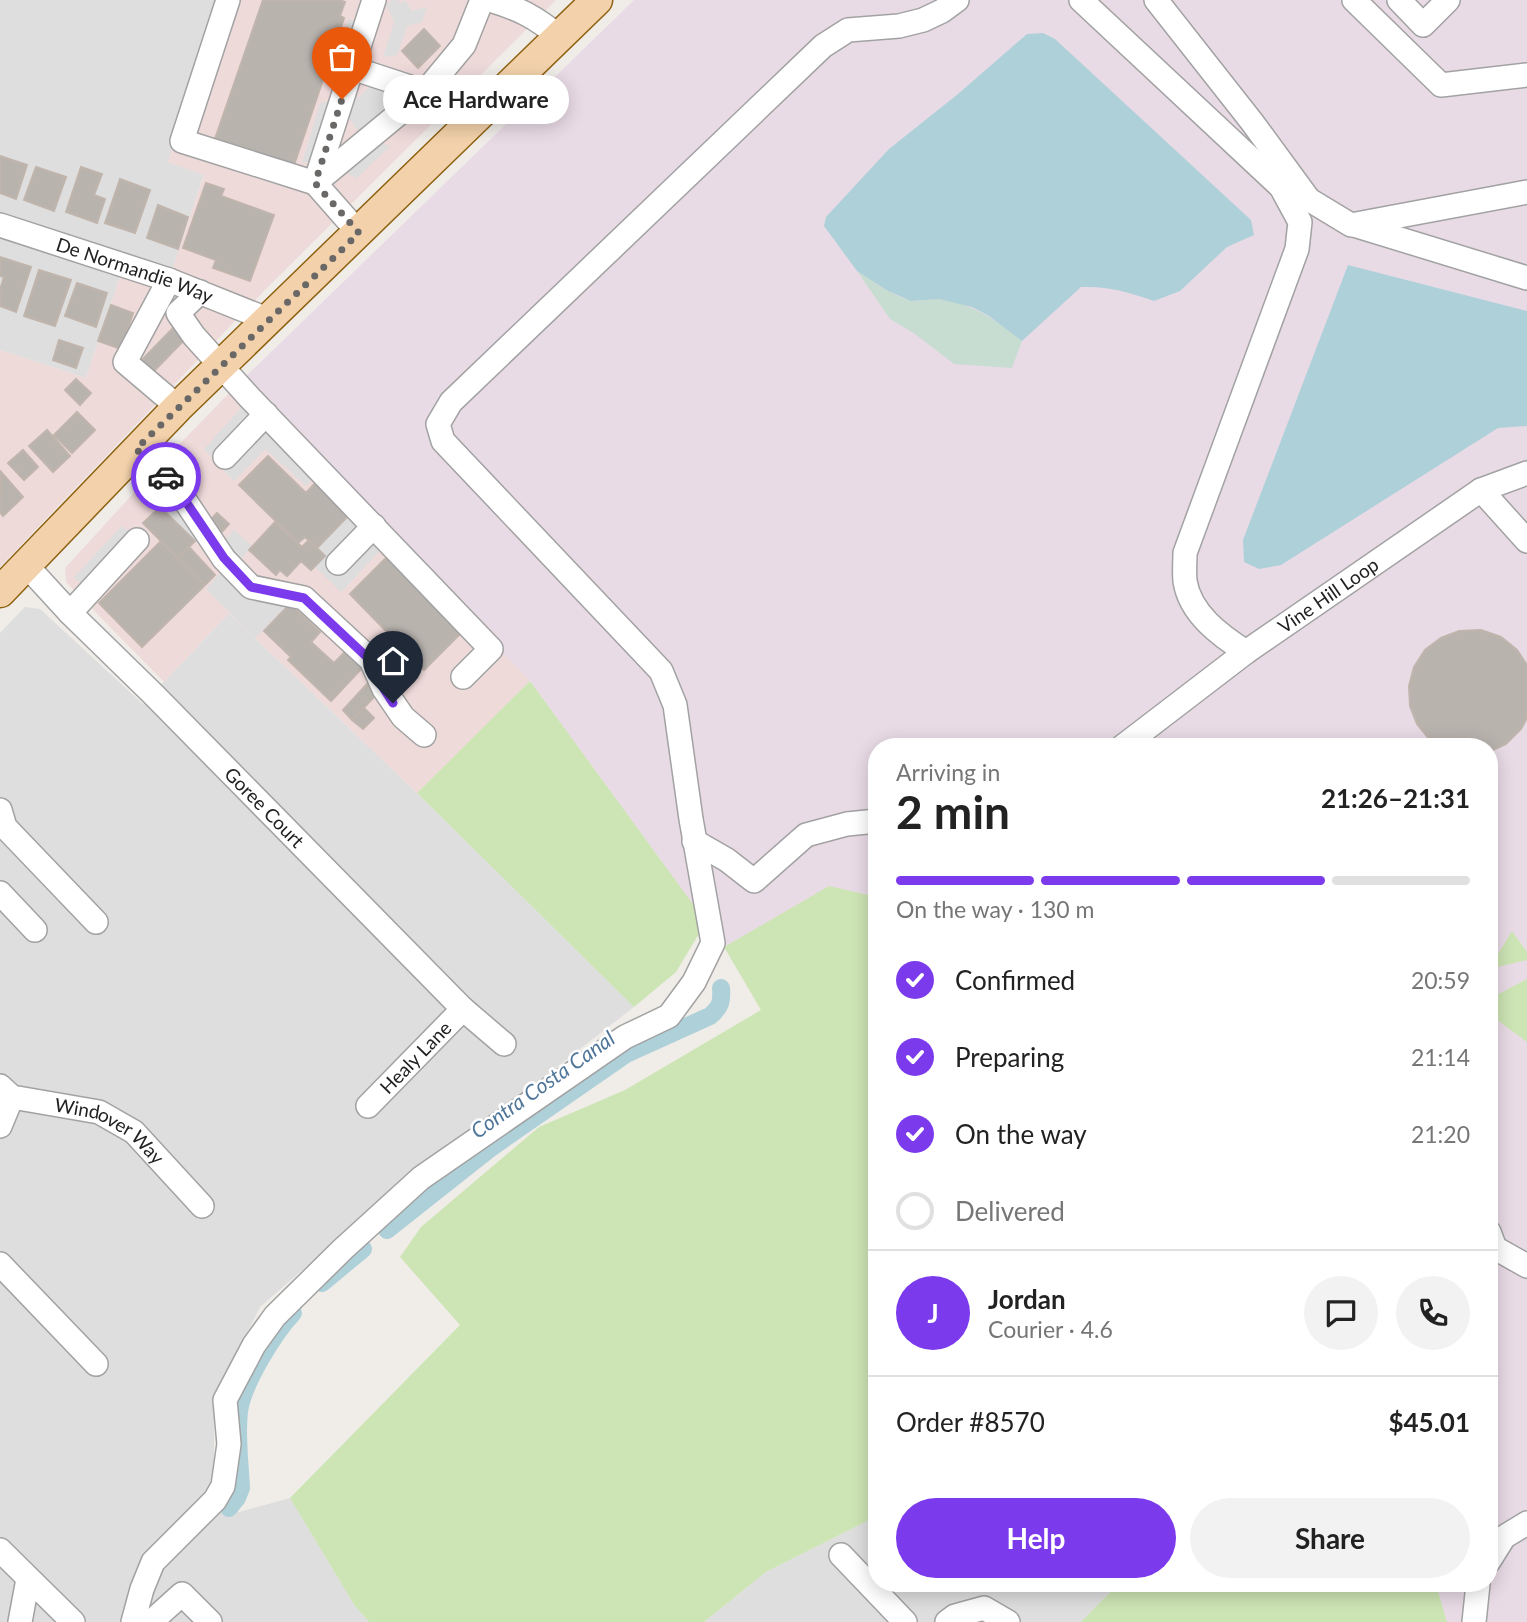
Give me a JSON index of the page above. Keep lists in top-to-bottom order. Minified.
{"streets":{"street":["De Normandie Way","Vine Hill Loop","Goree Court","Healy Lane","Windover Way"]},"crossings":[["Goree Court","Healy Lane"]],"water":["Contra Costa Canal"],"places":["Ace Hardware"],"page":{"bubble":"Ace Hardware","heading":["2 min","Arriving in","21:26–21:31"],"panel":["Jordan","Courier · 4.6","Order #8570","$45.01"],"bar":"On the way · 130 m","list":[["Confirmed","20:59"],["Preparing","21:14"],["On the way","21:20"],"Delivered"],"round":"J","buttons":["Help","Share"]}}
